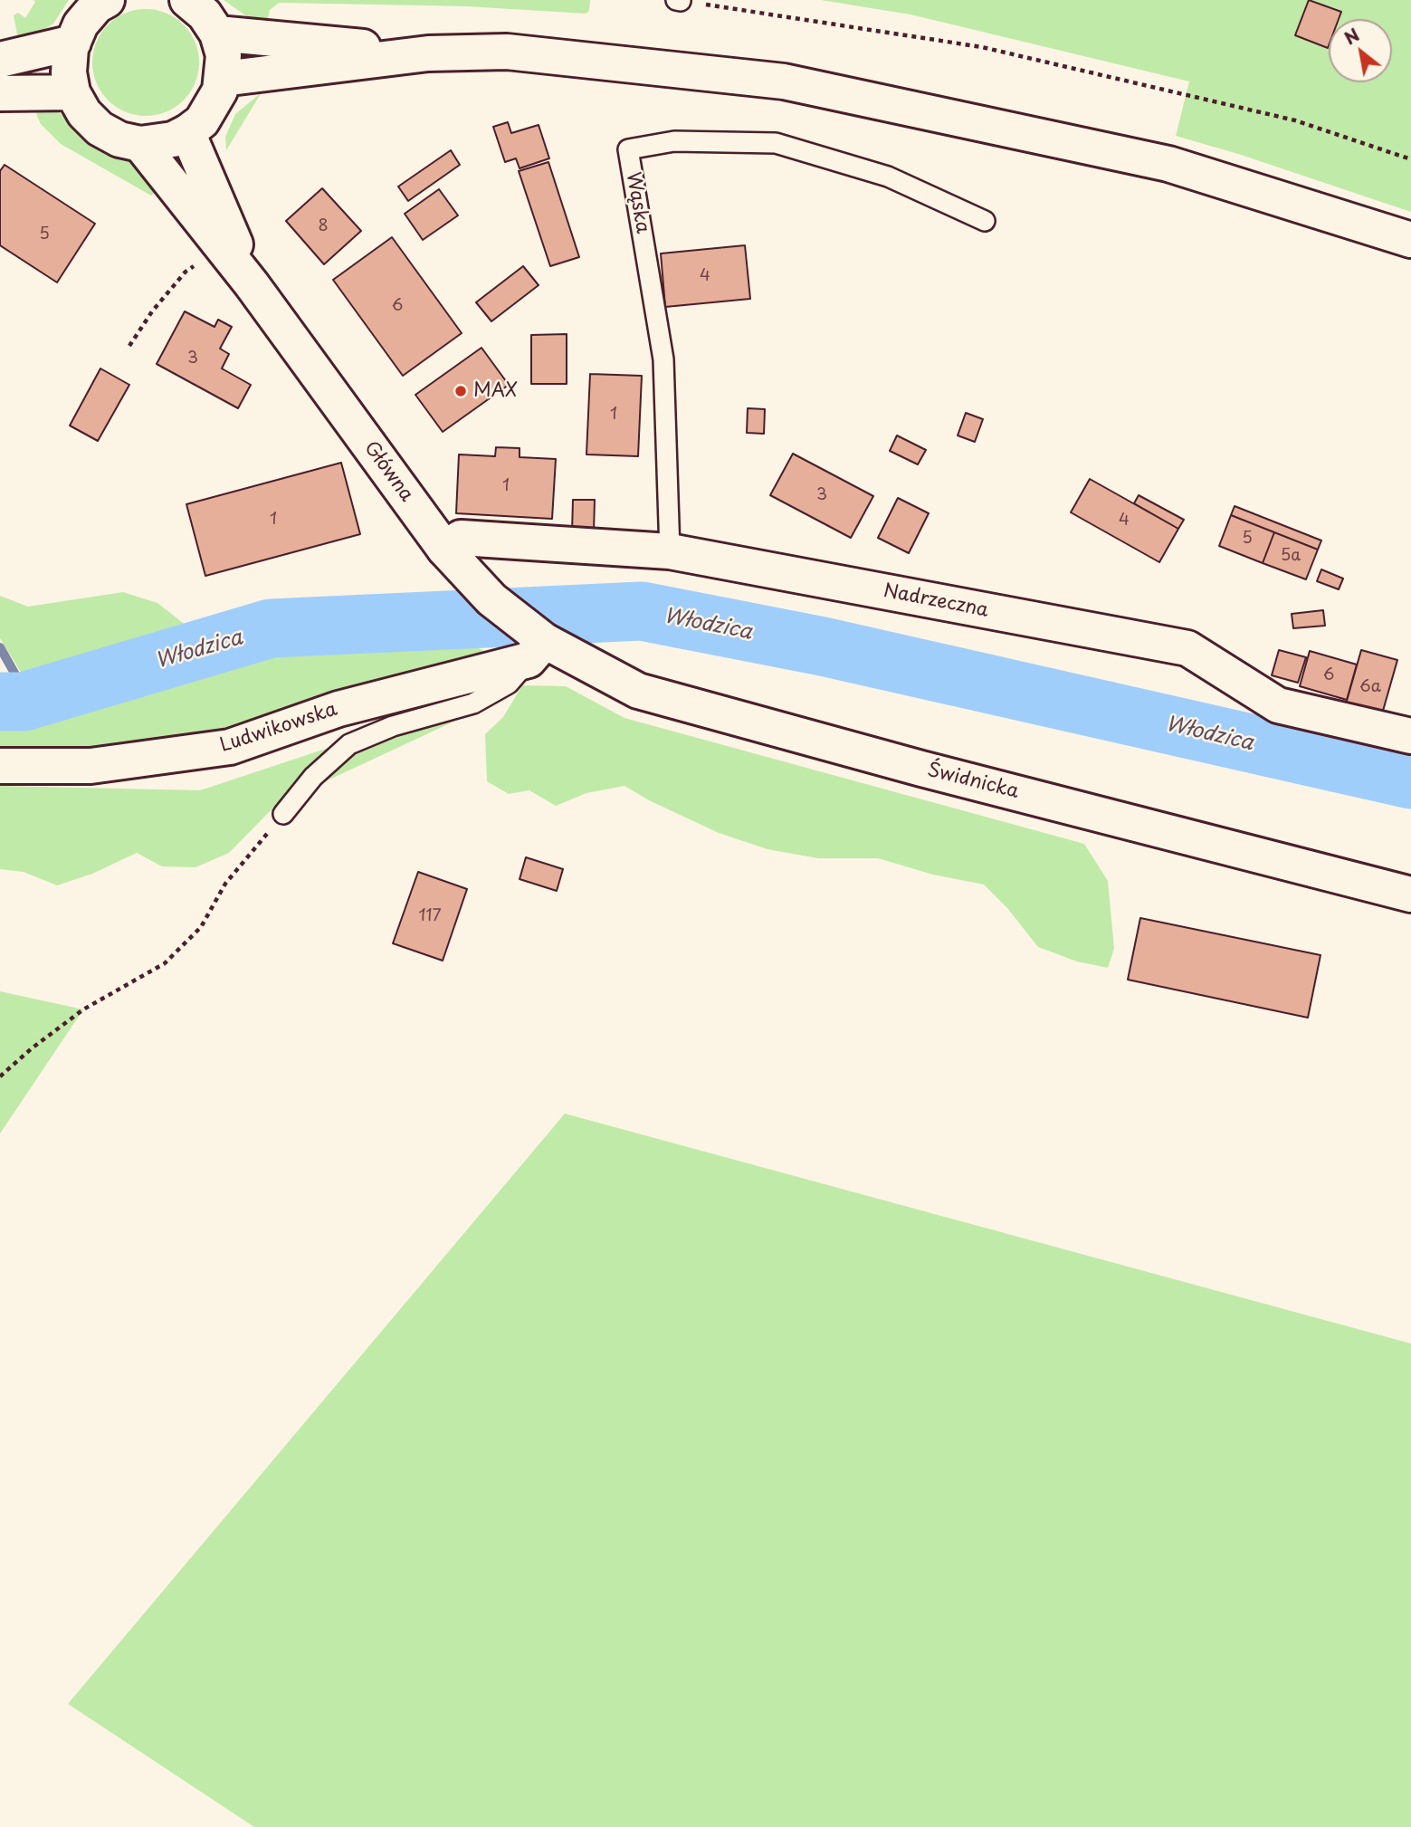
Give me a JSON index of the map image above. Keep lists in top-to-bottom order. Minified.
{"streets":{"street":["Główna","Nadrzeczna","Ludwikowska","Świdnicka"],"lane":["Wąska"]},"crossings":[["Wąska","Nadrzeczna"],["Główna","Nadrzeczna"],["Główna","Ludwikowska"],["Główna","Świdnicka"],["Ludwikowska","Świdnicka"]],"water":["Włodzica"],"places":["MAX"],"house_numbers":["8","5","4","6","3","1","1","3","1","4","5","5a","6","6a","117"],"north":"top left"}
